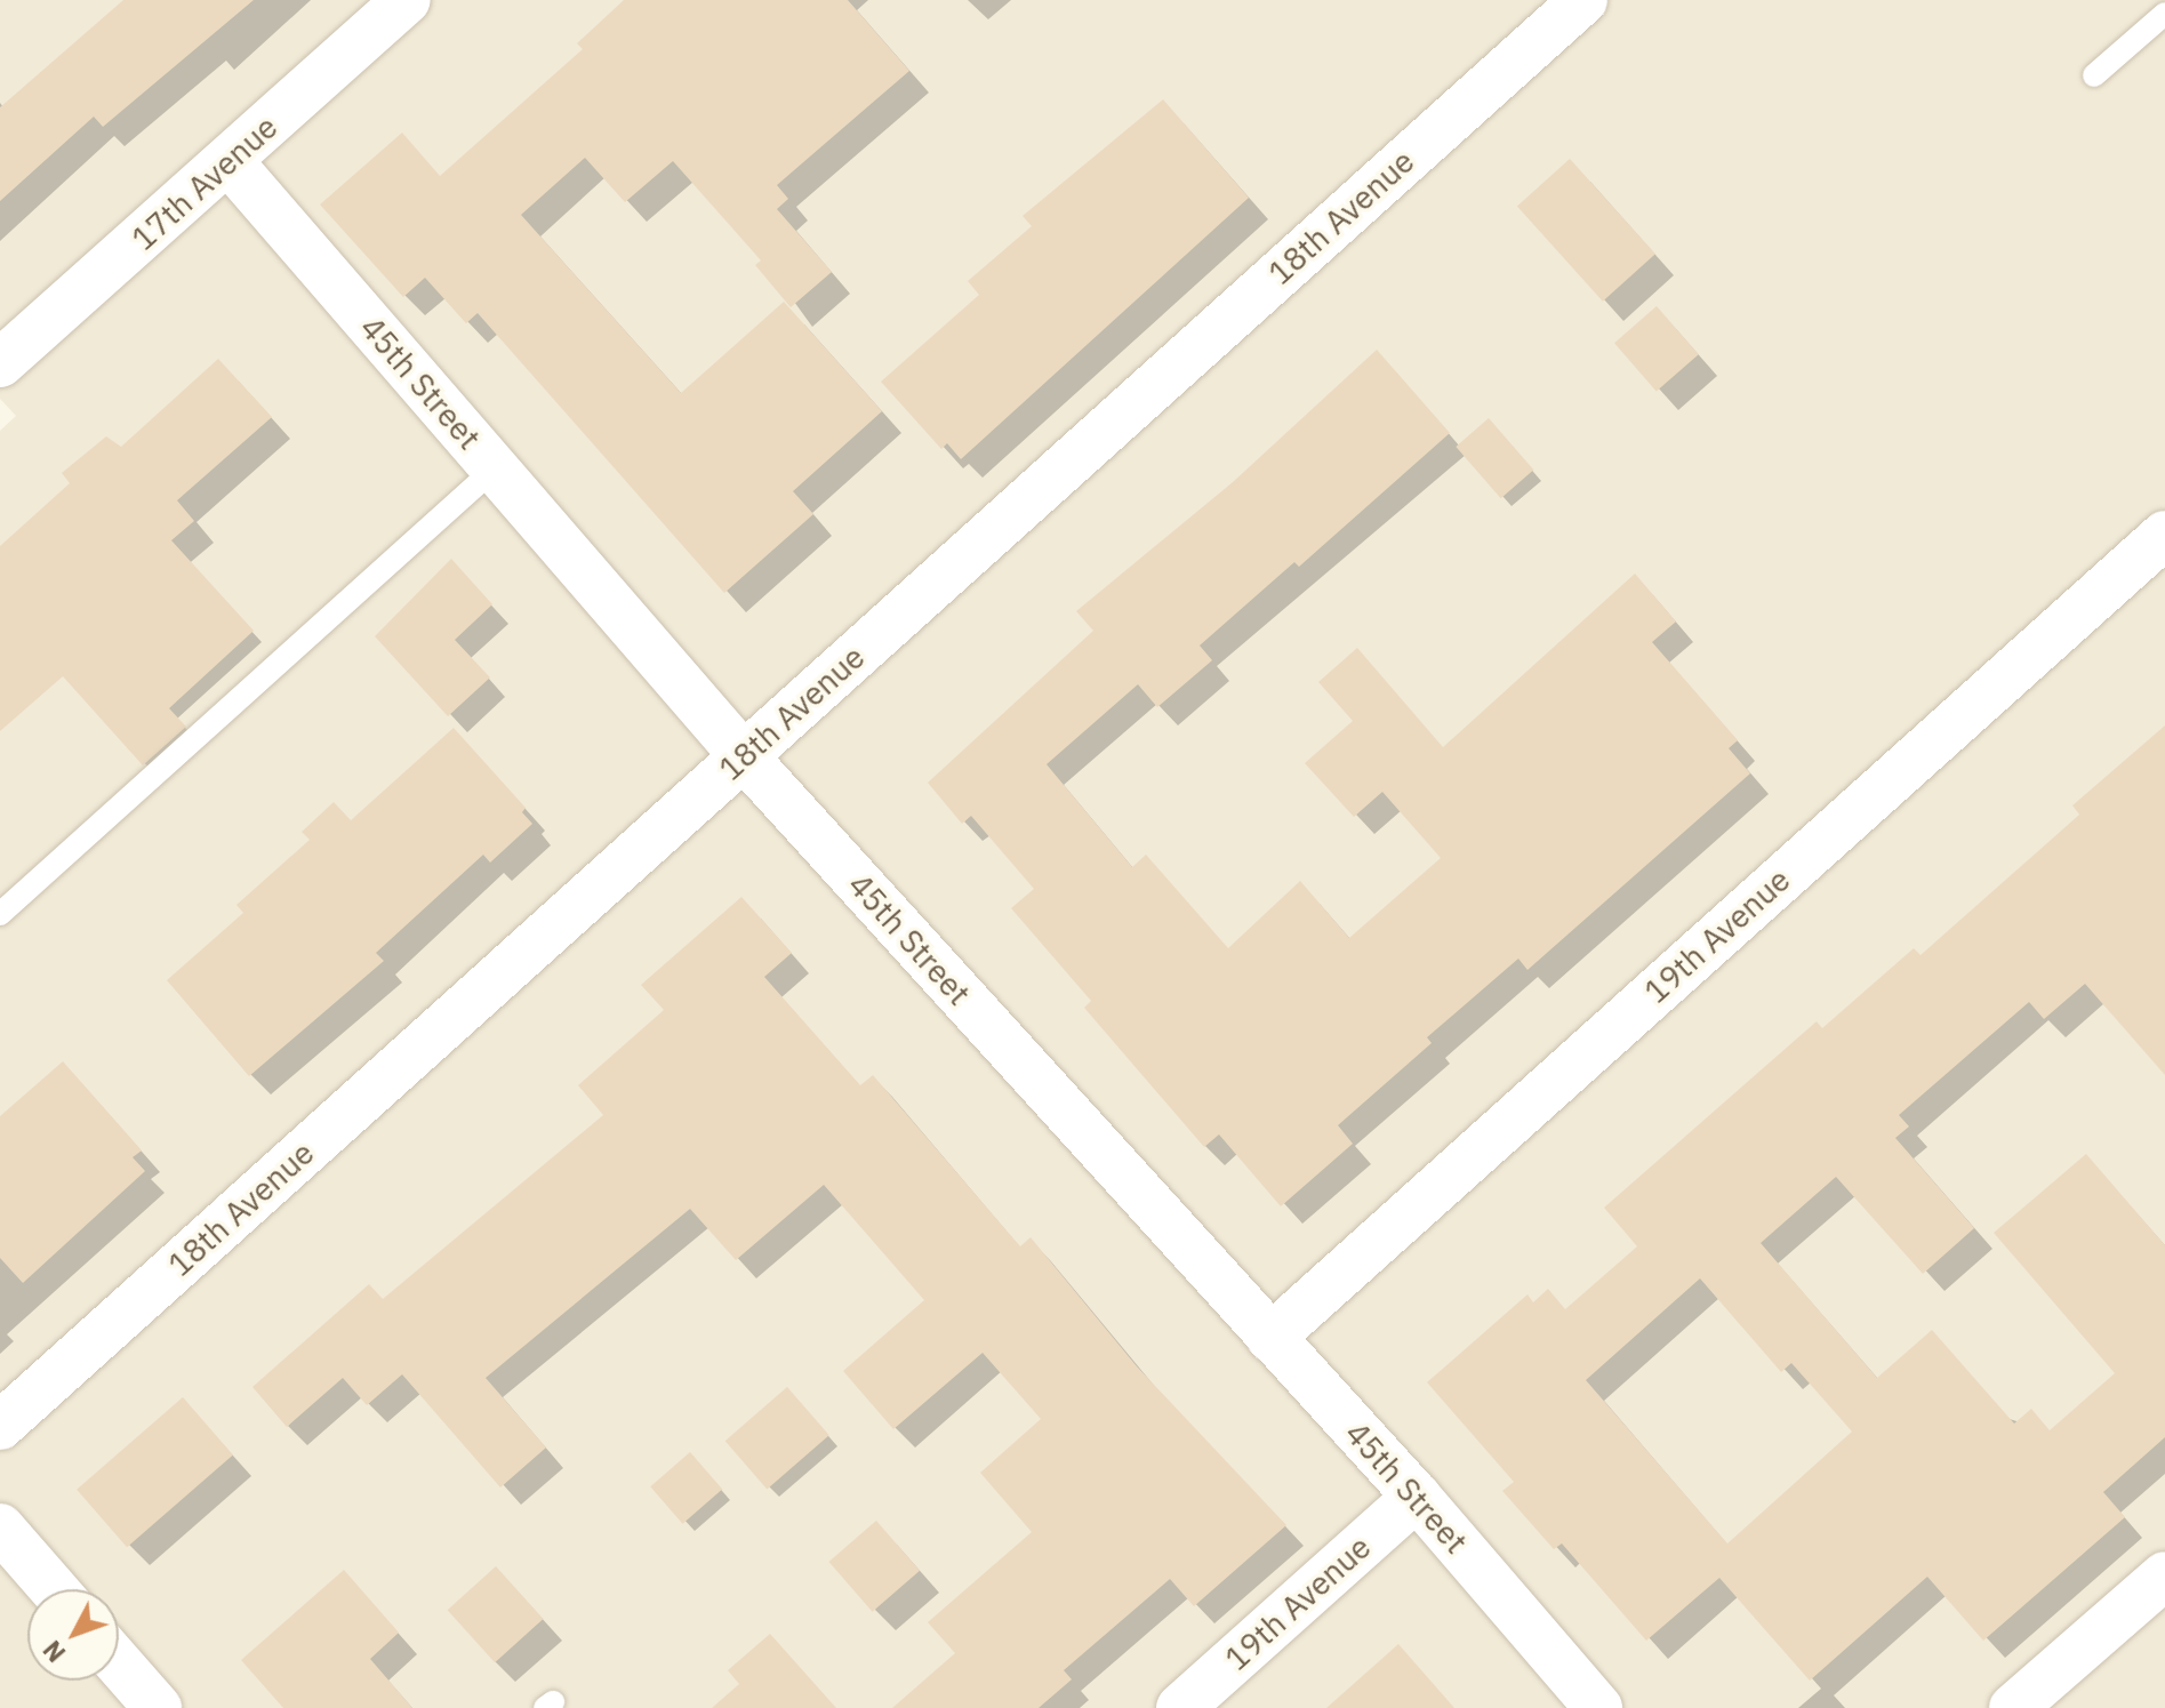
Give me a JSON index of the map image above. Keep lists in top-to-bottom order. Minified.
{"streets":{"street":["17th Avenue","18th Avenue","45th Street","19th Avenue"]},"crossings":[["17th Avenue","45th Street"],["18th Avenue","45th Street"],["45th Street","19th Avenue"]],"north":"bottom left"}
